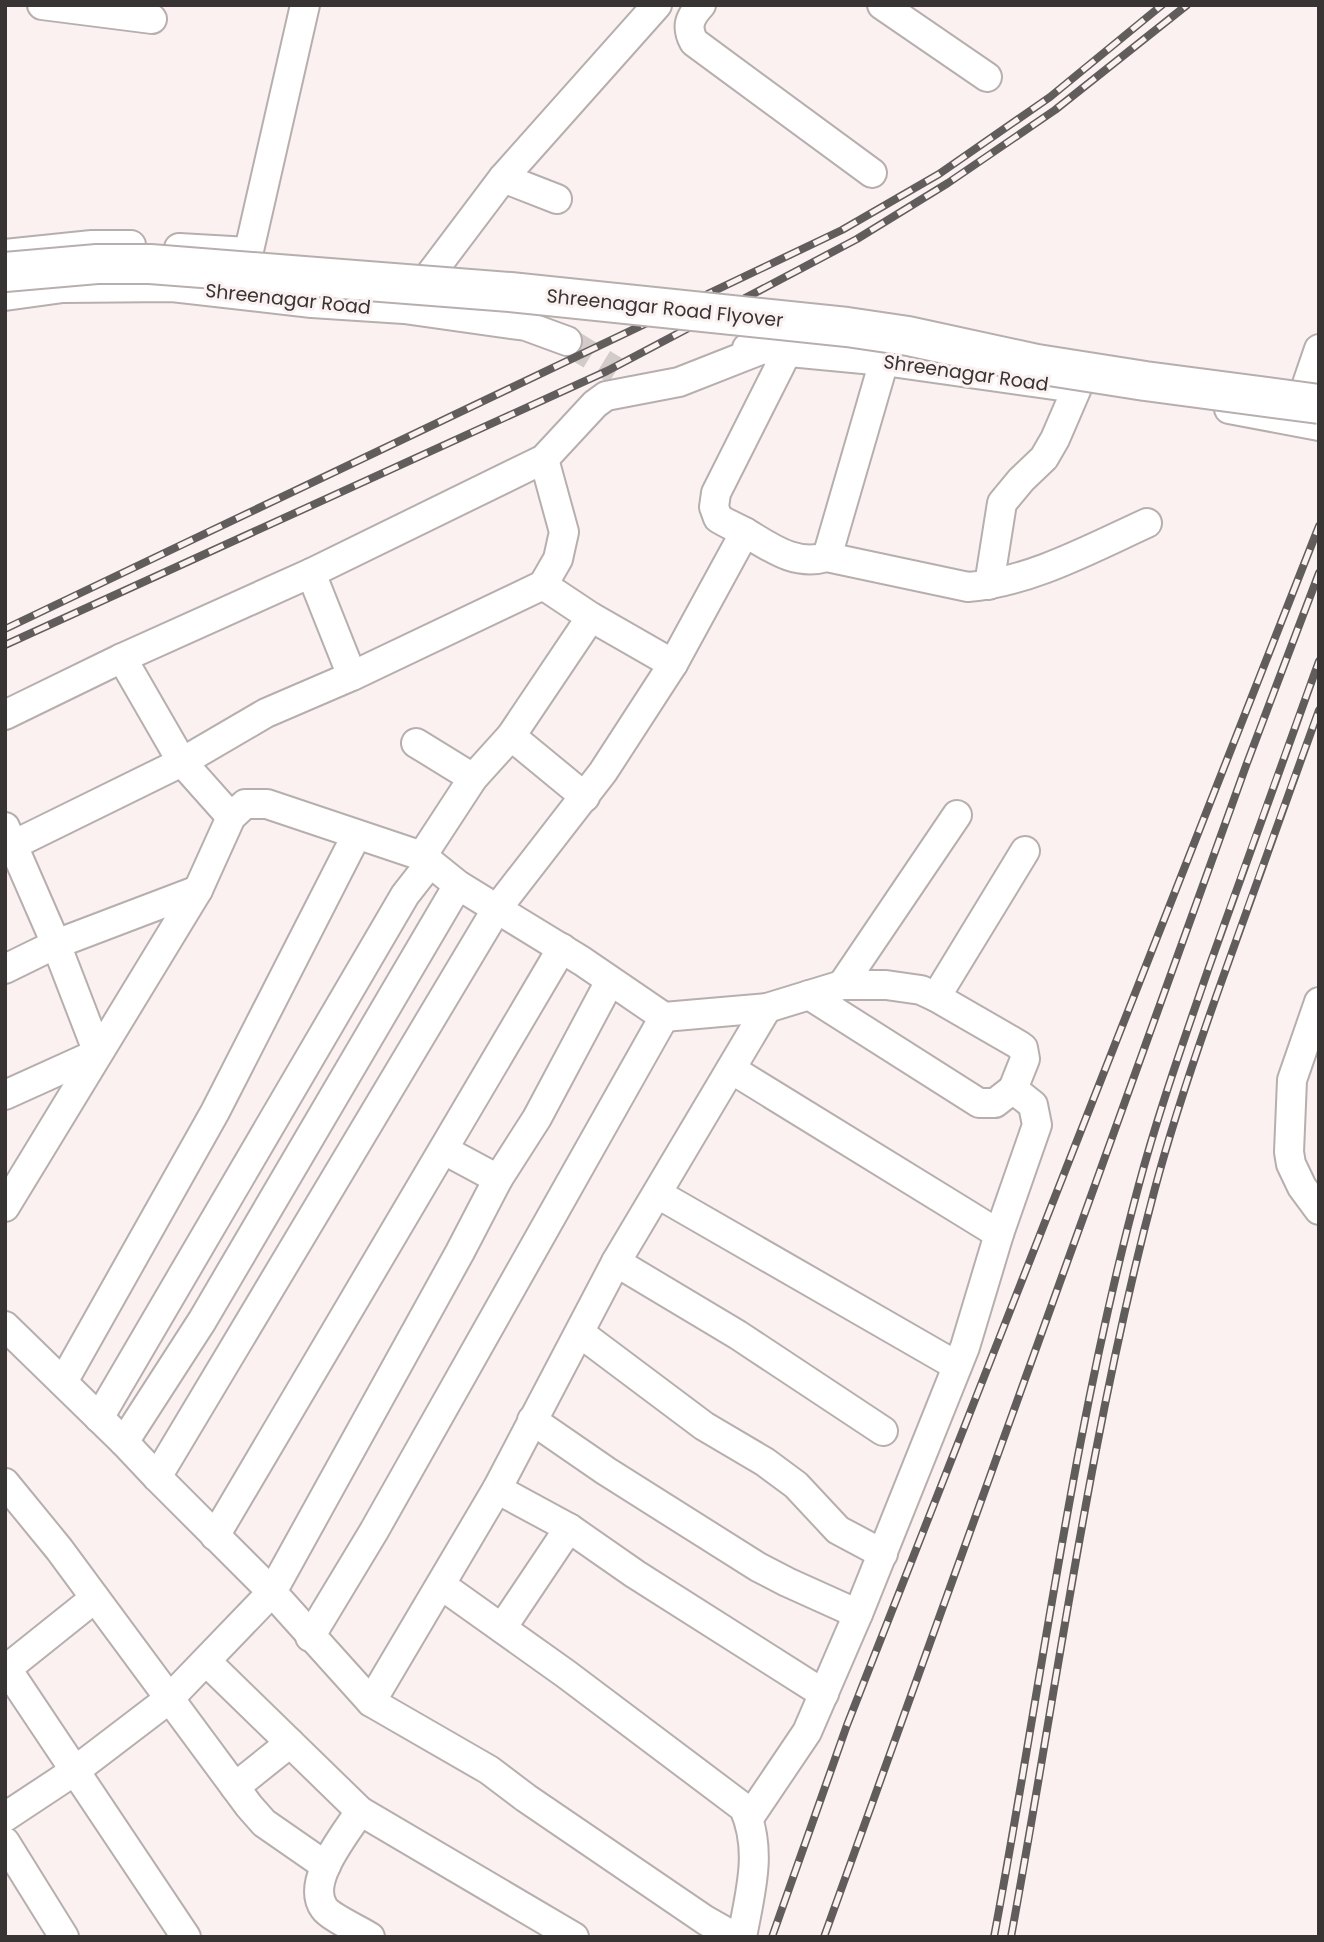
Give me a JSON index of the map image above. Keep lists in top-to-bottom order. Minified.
{"streets":{"highway":["Shreenagar Road Flyover"],"street":["Shreenagar Road"]},"crossings":[["Shreenagar Road","Shreenagar Road Flyover"]]}
